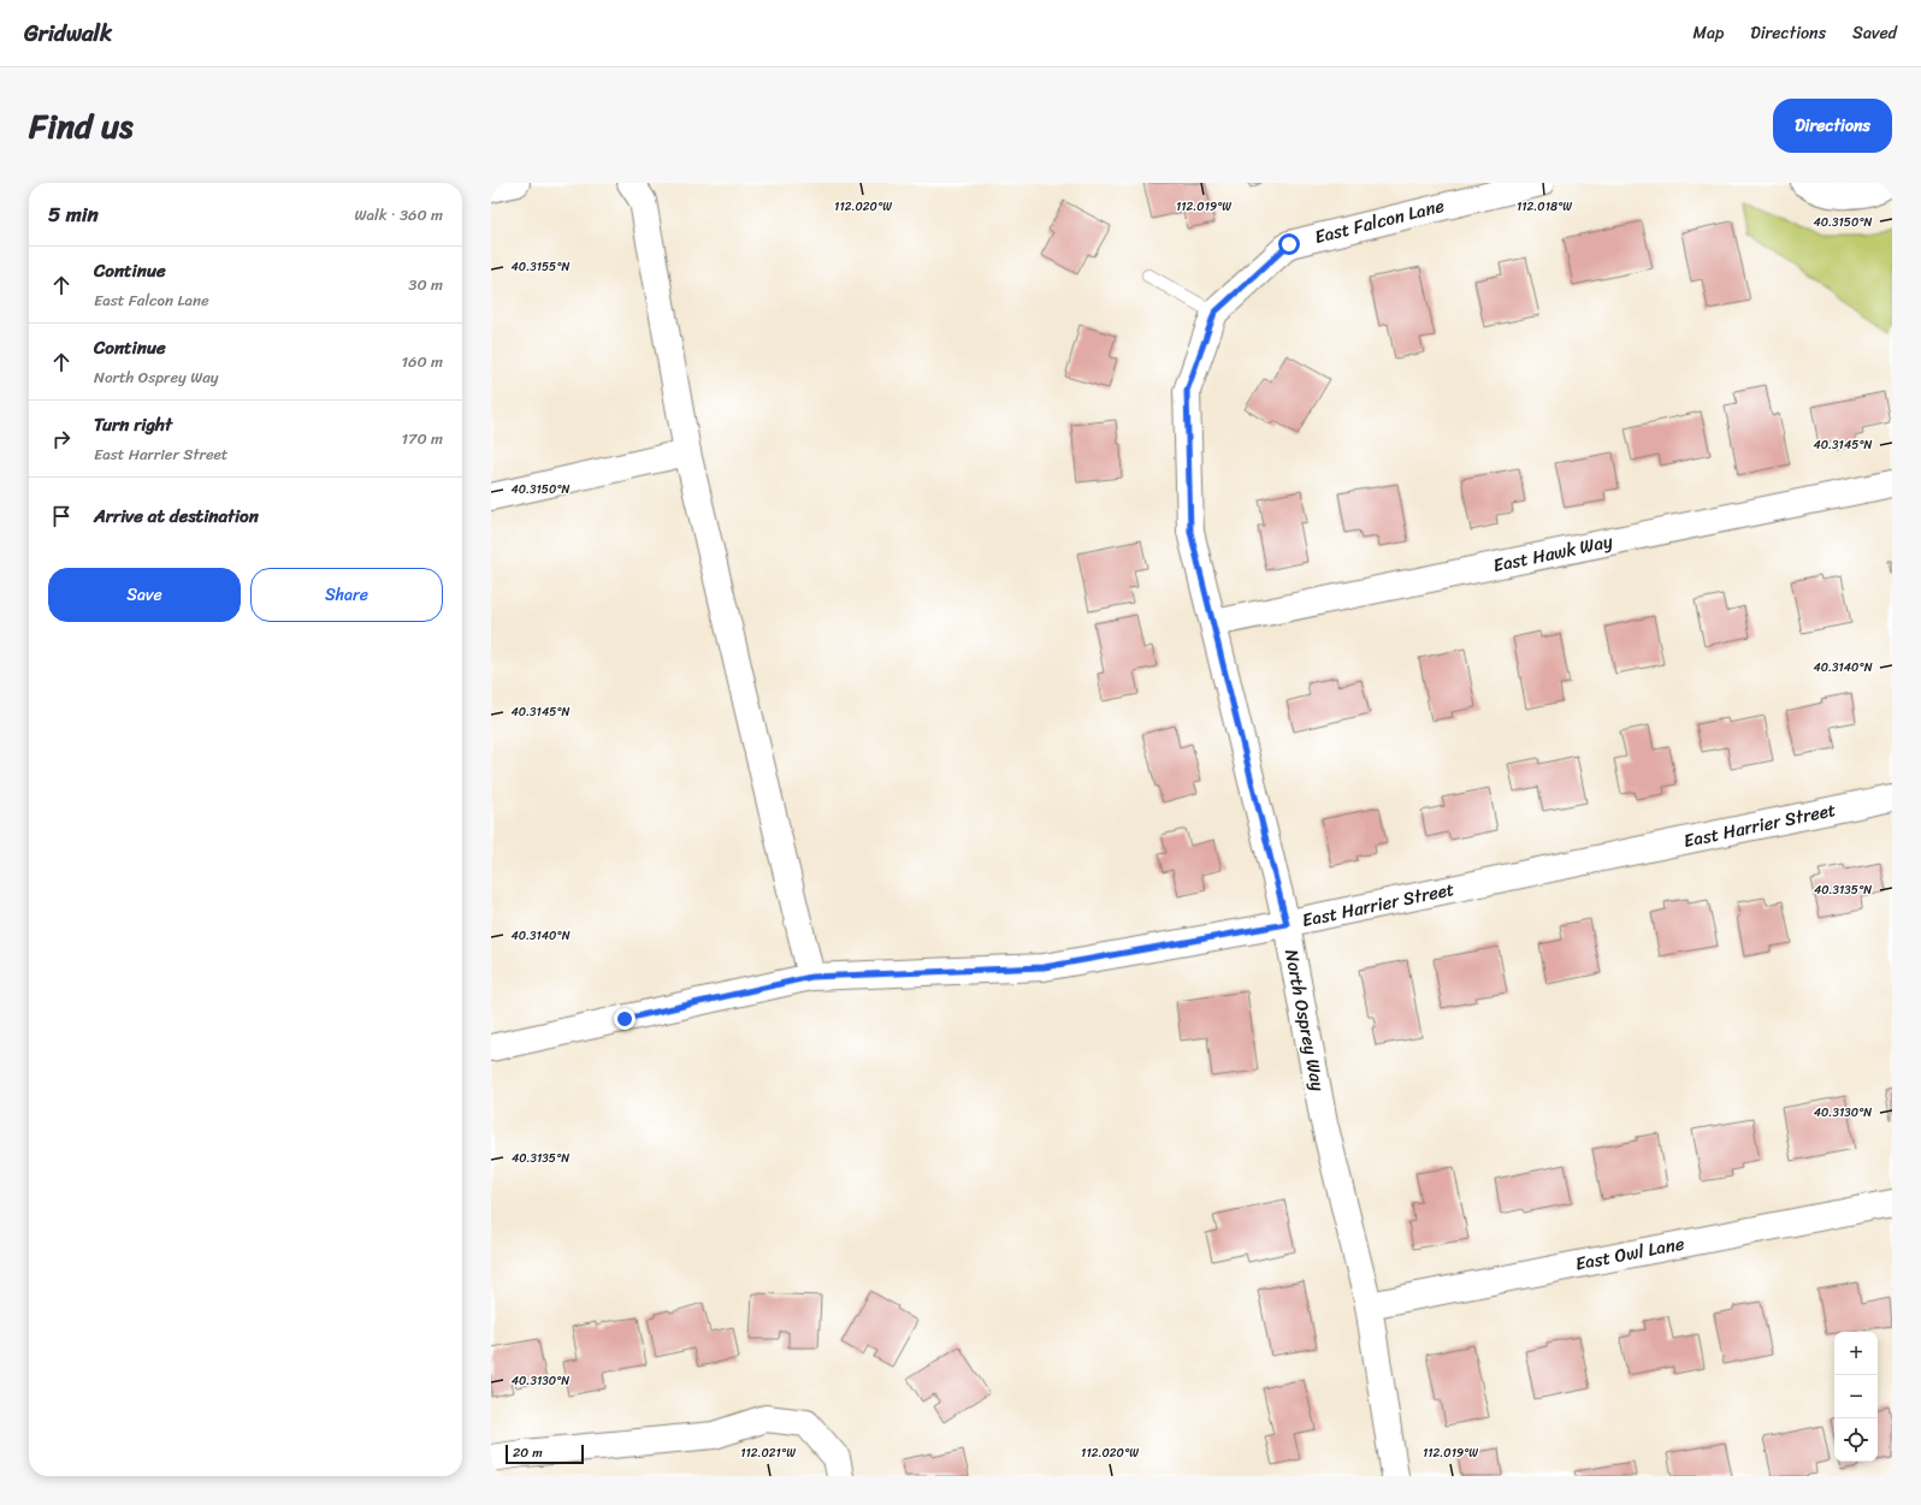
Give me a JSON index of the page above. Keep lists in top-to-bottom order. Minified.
{"streets":{"street":["East Falcon Lane","East Hawk Way","East Harrier Street","North Osprey Way","East Owl Lane"]},"crossings":[["East Falcon Lane","North Osprey Way"],["East Hawk Way","North Osprey Way"],["East Harrier Street","North Osprey Way"],["North Osprey Way","East Owl Lane"]],"scale_bar":"20 m","page":{"header":"Gridwalk","nav":["Map","Directions","Saved"],"title":"Find us","buttons":["Directions",["Save","Share"]],"heading":["5 min","Walk · 360 m"],"list":[["Continue","East Falcon Lane","30 m"],["Continue","North Osprey Way","160 m"],["Turn right","East Harrier Street","170 m"],"Arrive at destination"],"map_buttons":["+","−"],"scale":"20 m"},"coordinates":["112.020°W","112.019°W","112.018°W","40.3150°N","40.3155°N","40.3145°N","40.3140°N","40.3135°N","40.3130°N","112.021°W"]}
